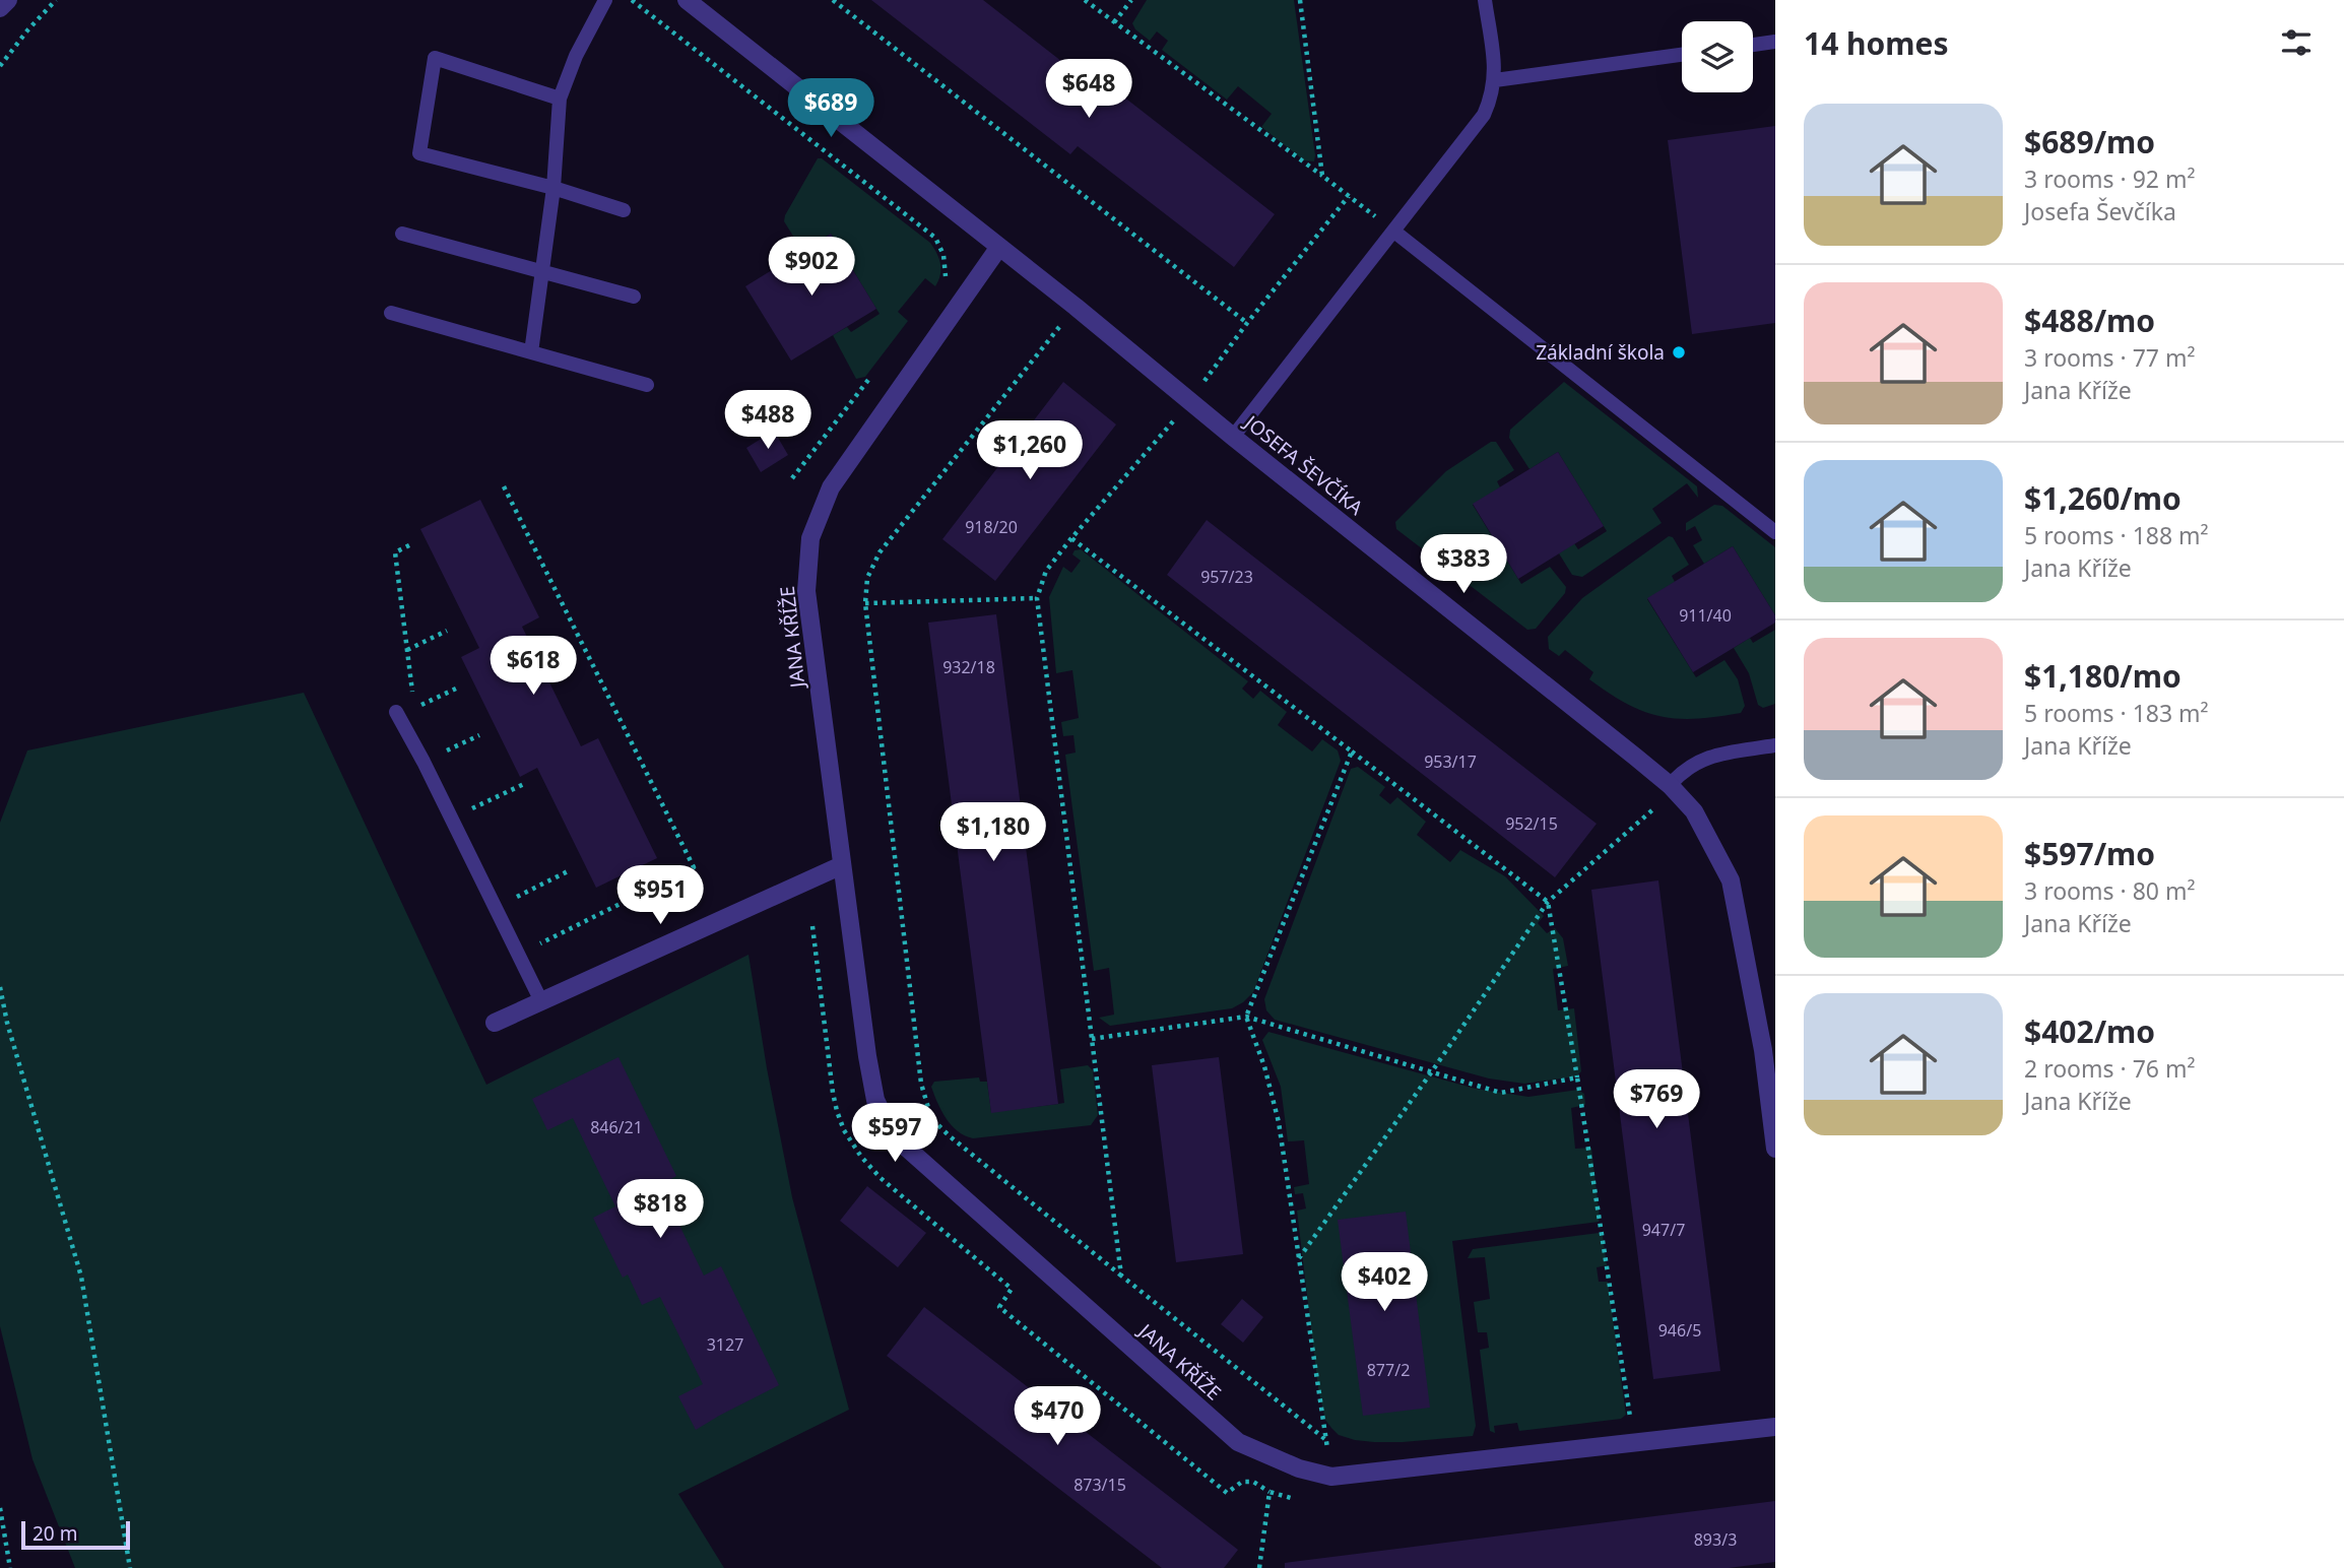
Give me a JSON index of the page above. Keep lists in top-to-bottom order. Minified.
{"streets":{"street":["JOSEFA ŠEVČÍKA","JANA KŘÍŽE"]},"crossings":[["JOSEFA ŠEVČÍKA","JANA KŘÍŽE"]],"places":["Základní škola"],"house_numbers":["918/20","957/23","911/40","932/18","953/17","952/15","846/21","947/7","946/5","3127","877/2","873/15","893/3"],"scale_bar":"20 m","page":{"heading":"14 homes","price":["$648","$689","$902","$488","$1,260","$383","$618","$1,180","$951","$769","$597","$818","$402","$470"],"list":[{"name":"$689/mo","note":"3 rooms · 92 m² · Josefa Ševčíka"},{"name":"$488/mo","note":"3 rooms · 77 m² · Jana Kříže"},{"name":"$1,260/mo","note":"5 rooms · 188 m² · Jana Kříže"},{"name":"$1,180/mo","note":"5 rooms · 183 m² · Jana Kříže"},{"name":"$597/mo","note":"3 rooms · 80 m² · Jana Kříže"},{"name":"$402/mo","note":"2 rooms · 76 m² · Jana Kříže"}],"scale":"20 m"}}
